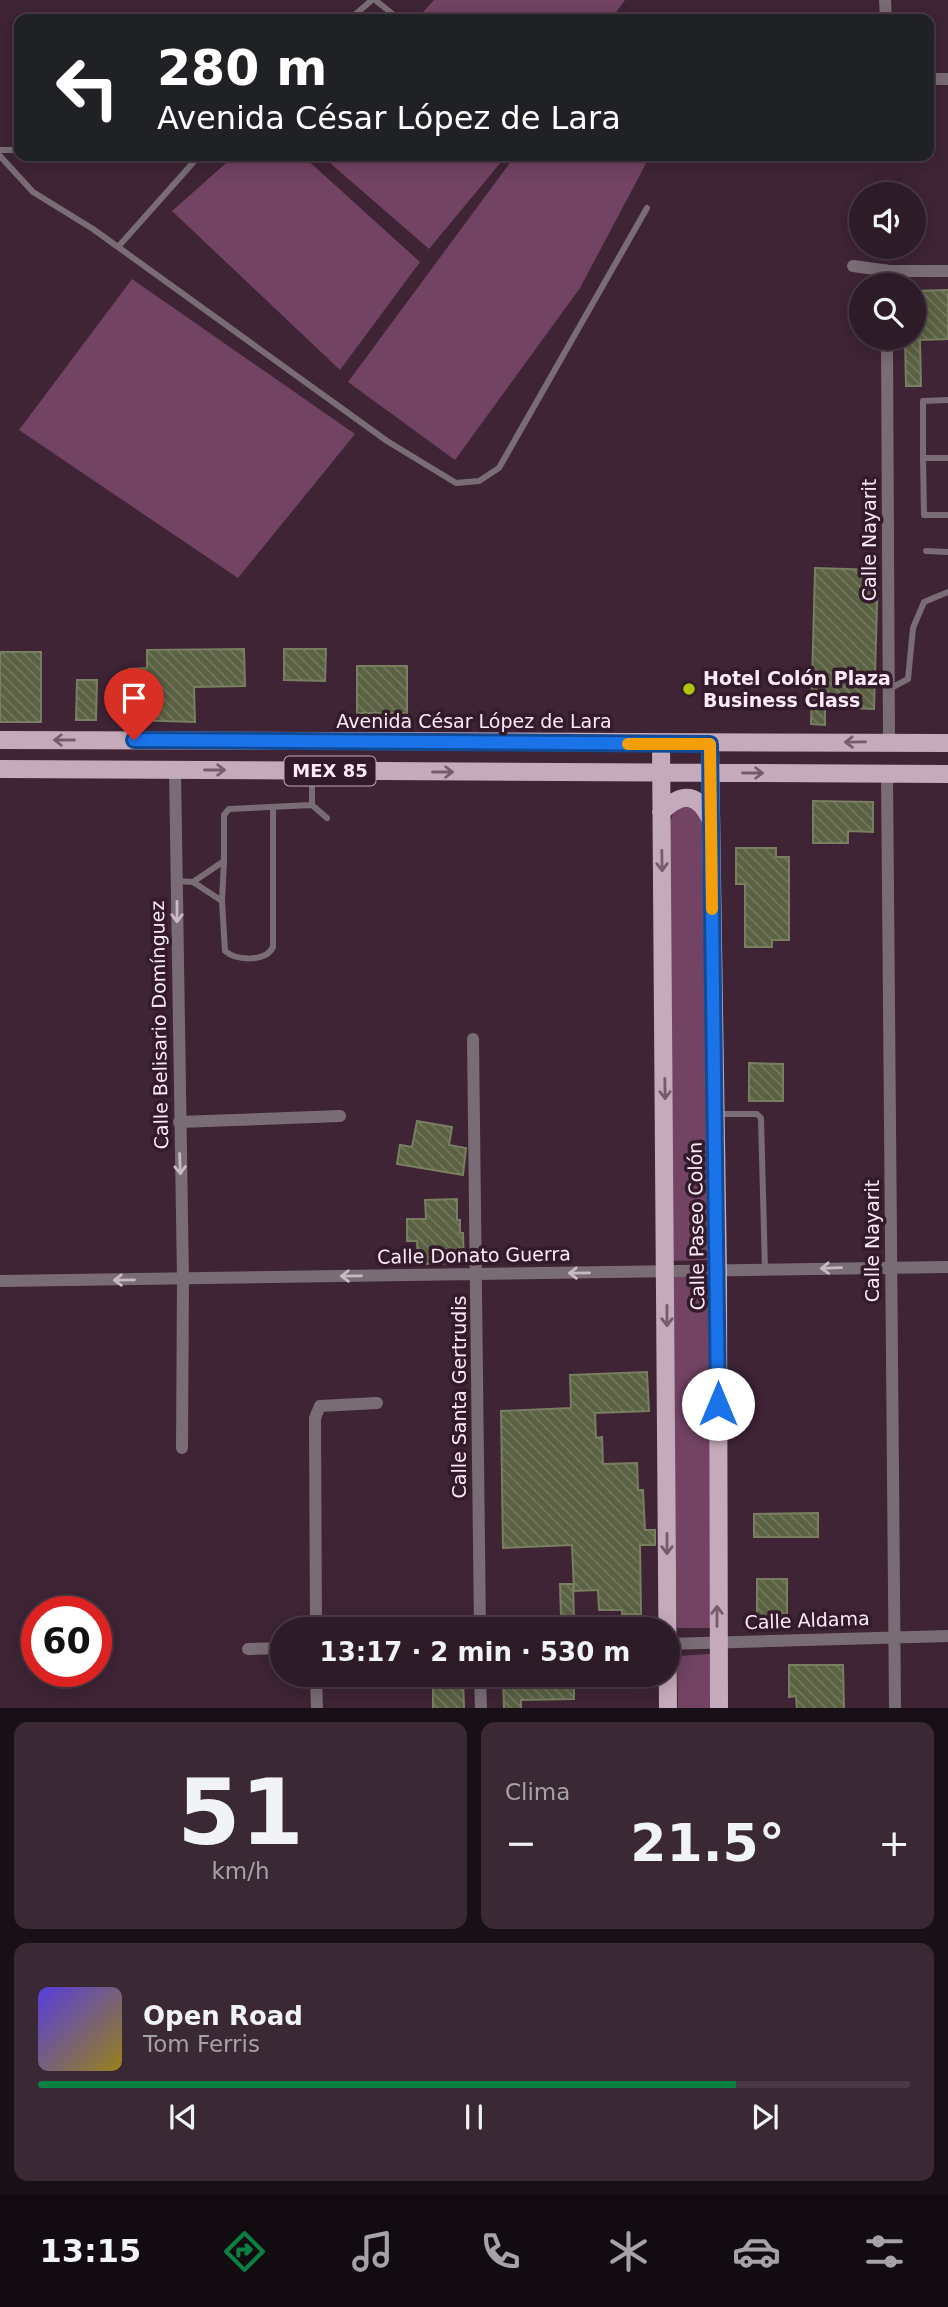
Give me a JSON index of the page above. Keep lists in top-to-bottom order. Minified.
{"streets":{"main road":["Avenida César López de Lara","MEX 85","Calle Paseo Colón"],"street":["Calle Nayarit","Calle Belisario Domínguez","Calle Donato Guerra","Calle Santa Gertrudis","Calle Aldama"]},"crossings":[["Calle Nayarit","Avenida César López de Lara"],["Calle Nayarit","MEX 85"],["Calle Nayarit","Calle Donato Guerra"],["Calle Nayarit","Calle Aldama"],["Avenida César López de Lara","Calle Paseo Colón"],["MEX 85","Calle Belisario Domínguez"],["MEX 85","Calle Paseo Colón"],["Calle Belisario Domínguez","Calle Donato Guerra"],["Calle Paseo Colón","Calle Donato Guerra"],["Calle Paseo Colón","Calle Aldama"],["Calle Donato Guerra","Calle Santa Gertrudis"]],"one_way":["Calle Belisario Domínguez","Calle Donato Guerra"],"places":["Hotel Colón Plaza Business Class"],"page":{"turn":["280 m","Avenida César López de Lara"],"limit":"60","trip":"13:17 · 2 min · 530 m","tile":[["51","km/h"],"Clima"],"heat":["−","21.5°","+"],"song":["Open Road","Tom Ferris"],"tabs":"13:15"}}
